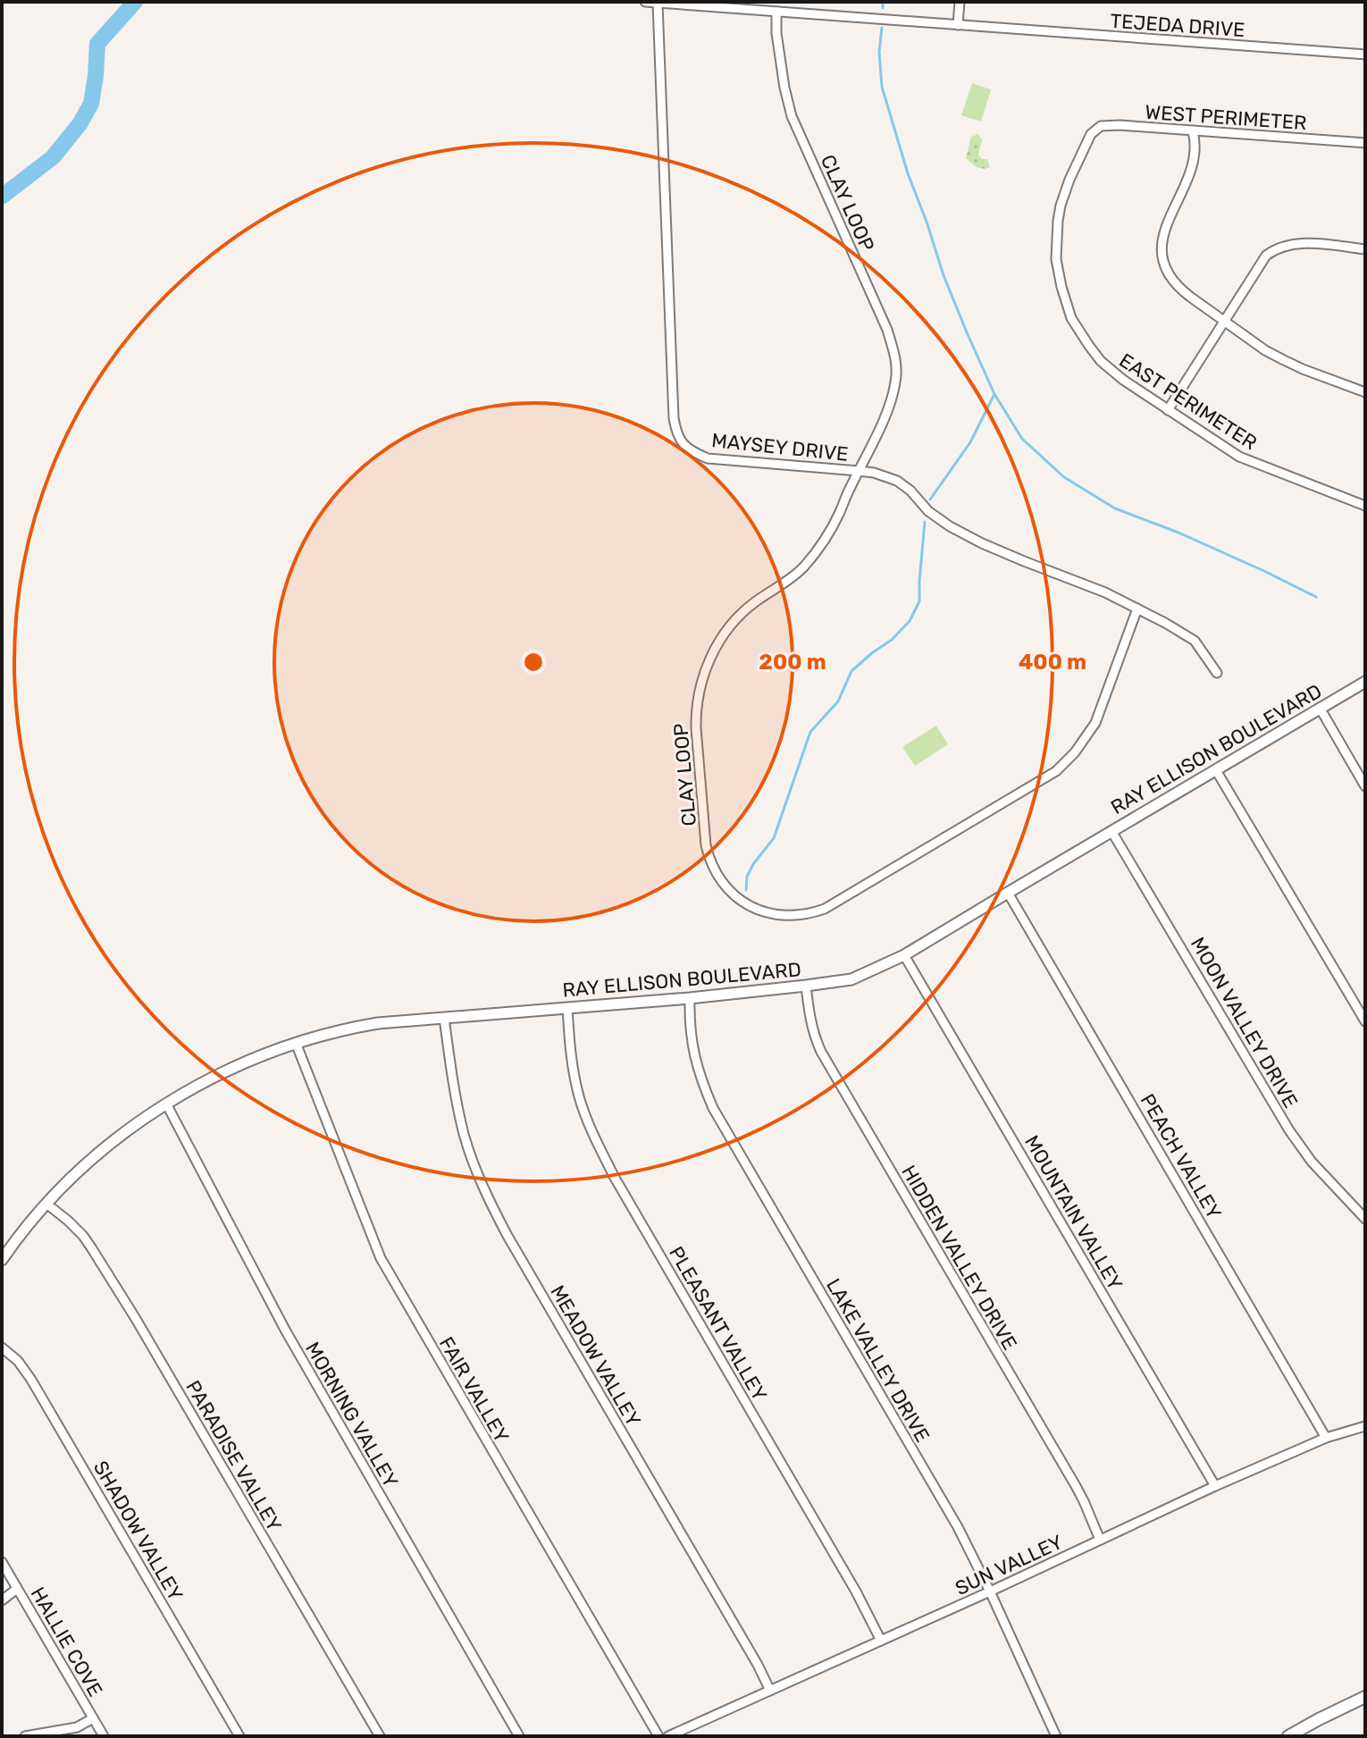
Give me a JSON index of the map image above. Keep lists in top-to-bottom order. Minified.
{"streets":{"street":["TEJEDA DRIVE","WEST PERIMETER","CLAY LOOP","EAST PERIMETER","MAYSEY DRIVE","RAY ELLISON BOULEVARD","MOON VALLEY DRIVE","PEACH VALLEY","MOUNTAIN VALLEY","HIDDEN VALLEY DRIVE","PLEASANT VALLEY","MEADOW VALLEY","LAKE VALLEY DRIVE","FAIR VALLEY","MORNING VALLEY","PARADISE VALLEY","SHADOW VALLEY","SUN VALLEY","HALLIE COVE"]},"crossings":[["TEJEDA DRIVE","CLAY LOOP"],["TEJEDA DRIVE","MAYSEY DRIVE"],["WEST PERIMETER","EAST PERIMETER"],["CLAY LOOP","MAYSEY DRIVE"],["RAY ELLISON BOULEVARD","MOON VALLEY DRIVE"],["RAY ELLISON BOULEVARD","PEACH VALLEY"],["RAY ELLISON BOULEVARD","MOUNTAIN VALLEY"],["RAY ELLISON BOULEVARD","HIDDEN VALLEY DRIVE"],["RAY ELLISON BOULEVARD","PLEASANT VALLEY"],["RAY ELLISON BOULEVARD","MEADOW VALLEY"],["RAY ELLISON BOULEVARD","LAKE VALLEY DRIVE"],["RAY ELLISON BOULEVARD","FAIR VALLEY"],["RAY ELLISON BOULEVARD","MORNING VALLEY"],["RAY ELLISON BOULEVARD","PARADISE VALLEY"],["PEACH VALLEY","SUN VALLEY"],["MOUNTAIN VALLEY","SUN VALLEY"],["HIDDEN VALLEY DRIVE","SUN VALLEY"],["PLEASANT VALLEY","SUN VALLEY"],["MEADOW VALLEY","SUN VALLEY"],["LAKE VALLEY DRIVE","SUN VALLEY"]],"rings":["200 m","400 m"]}
